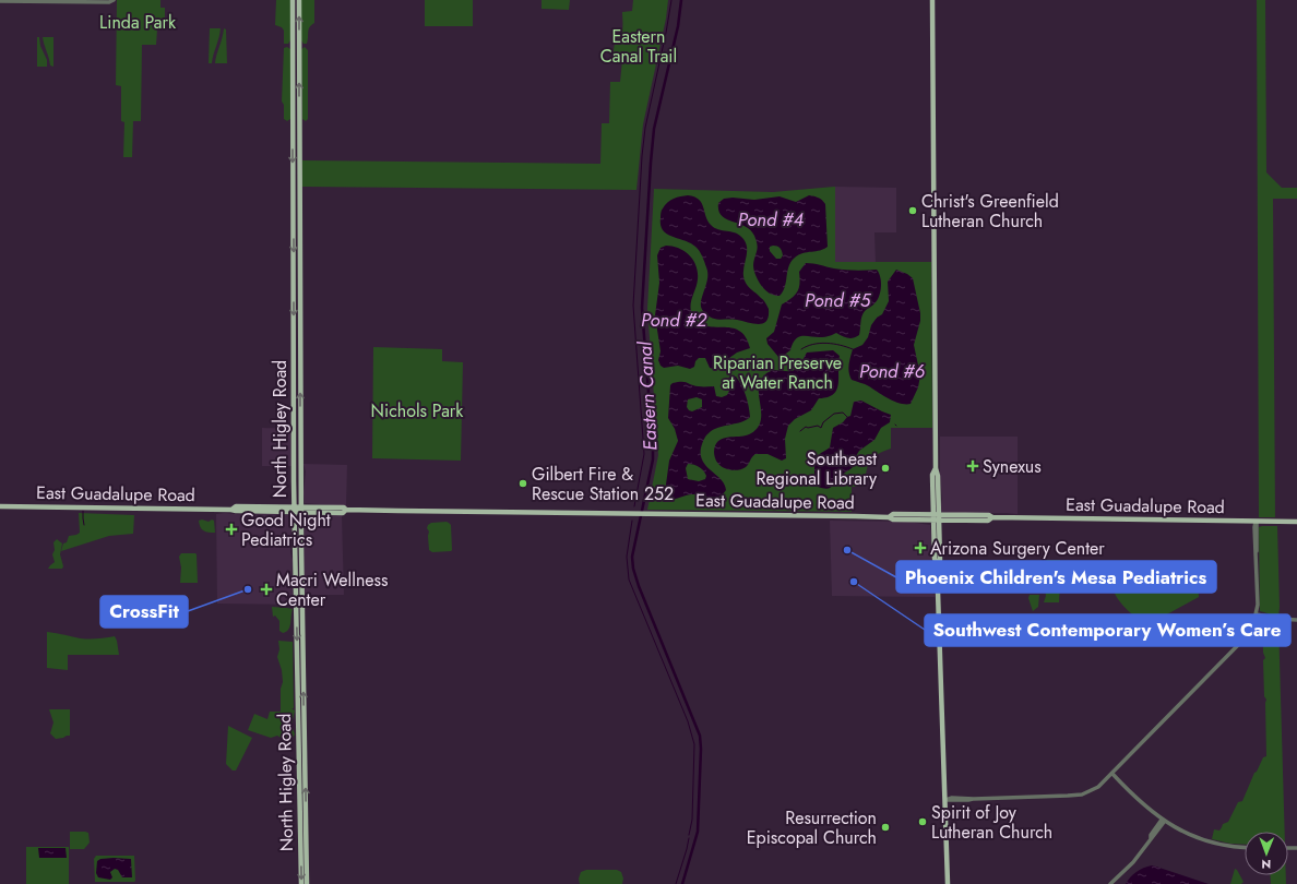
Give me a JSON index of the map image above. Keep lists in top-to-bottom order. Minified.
{"streets":{"main road":["North Higley Road","East Guadalupe Road"]},"crossings":[["North Higley Road","East Guadalupe Road"]],"water":["Pond #4","Pond #5","Pond #2","Pond #6","Eastern Canal"],"parks":["Linda Park","Eastern Canal Trail","Riparian Preserve at Water Ranch","Nichols Park"],"places":{"other":["Christ's Greenfield Lutheran Church","Southeast Regional Library","Gilbert Fire & Rescue Station 252","Phoenix Children's Mesa Pediatrics","Southwest Contemporary Women’s Care","CrossFit","Spirit of Joy Lutheran Church","Resurrection Episcopal Church"],"health":["Synexus","Good Night Pediatrics","Arizona Surgery Center","Macri Wellness Center"]},"north":"bottom"}
